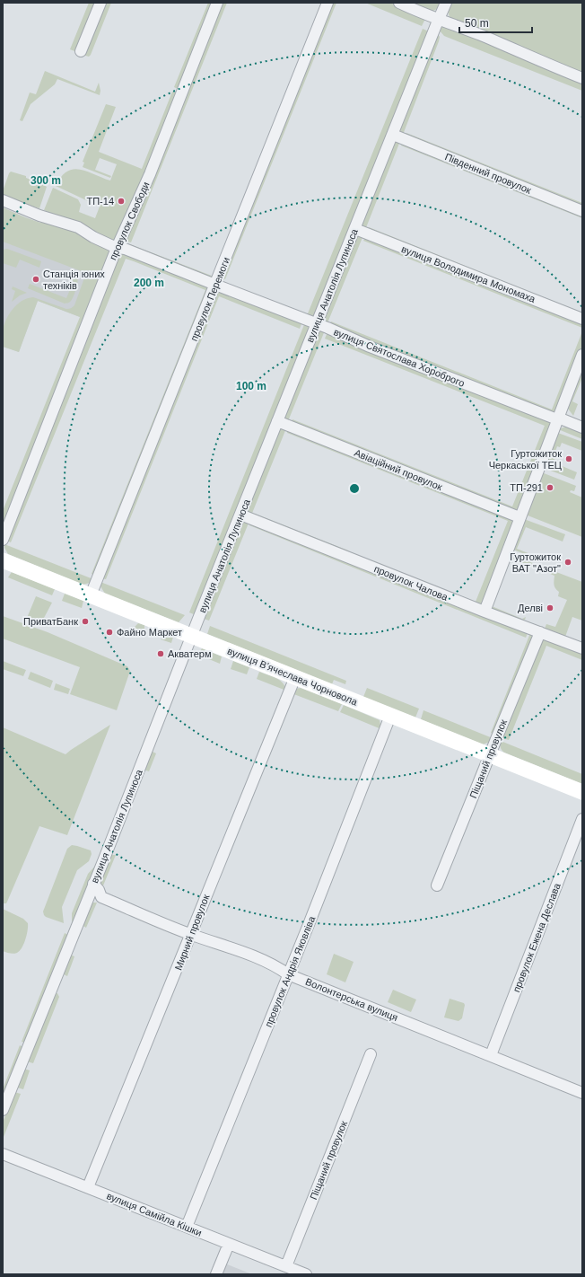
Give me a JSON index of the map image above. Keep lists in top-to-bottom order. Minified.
{"streets":{"main road":["вулиця Вʼячеслава Чорновола"],"street":["Південний провулок","провулок Свободи","вулиця Володимира Мономаха","вулиця Анатолія Лупиноса","провулок Перемоги","вулиця Святослава Хороброго","Авіаційний провулок","провулок Чалова","Піщаний провулок","Мирний провулок","провулок Ежена Деслава","провулок Андрія Яковліва","Волонтерська вулиця","вулиця Самійла Кішки"]},"crossings":[["Південний провулок","вулиця Анатолія Лупиноса"],["провулок Свободи","вулиця Святослава Хороброго"],["вулиця Володимира Мономаха","вулиця Анатолія Лупиноса"],["вулиця Анатолія Лупиноса","вулиця Святослава Хороброго"],["вулиця Анатолія Лупиноса","Авіаційний провулок"],["вулиця Анатолія Лупиноса","провулок Чалова"],["вулиця Анатолія Лупиноса","вулиця Вʼячеслава Чорновола"],["провулок Перемоги","вулиця Святослава Хороброго"],["провулок Перемоги","вулиця Вʼячеслава Чорновола"],["провулок Чалова","Піщаний провулок"],["вулиця Вʼячеслава Чорновола","Піщаний провулок"],["вулиця Вʼячеслава Чорновола","Мирний провулок"],["вулиця Вʼячеслава Чорновола","провулок Андрія Яковліва"],["Піщаний провулок","вулиця Самійла Кішки"],["Мирний провулок","Волонтерська вулиця"],["Мирний провулок","вулиця Самійла Кішки"],["провулок Ежена Деслава","Волонтерська вулиця"],["провулок Андрія Яковліва","Волонтерська вулиця"],["провулок Андрія Яковліва","вулиця Самійла Кішки"]],"places":["ТП-14","Станція юних техніків","Гуртожиток Черкаської ТЕЦ","ТП-291","Гуртожиток ВАТ \"Азот\"","Делві","ПриватБанк","Файно Маркет","Акватерм"],"scale_bar":"50 m","rings":["300 m","200 m","100 m"]}
